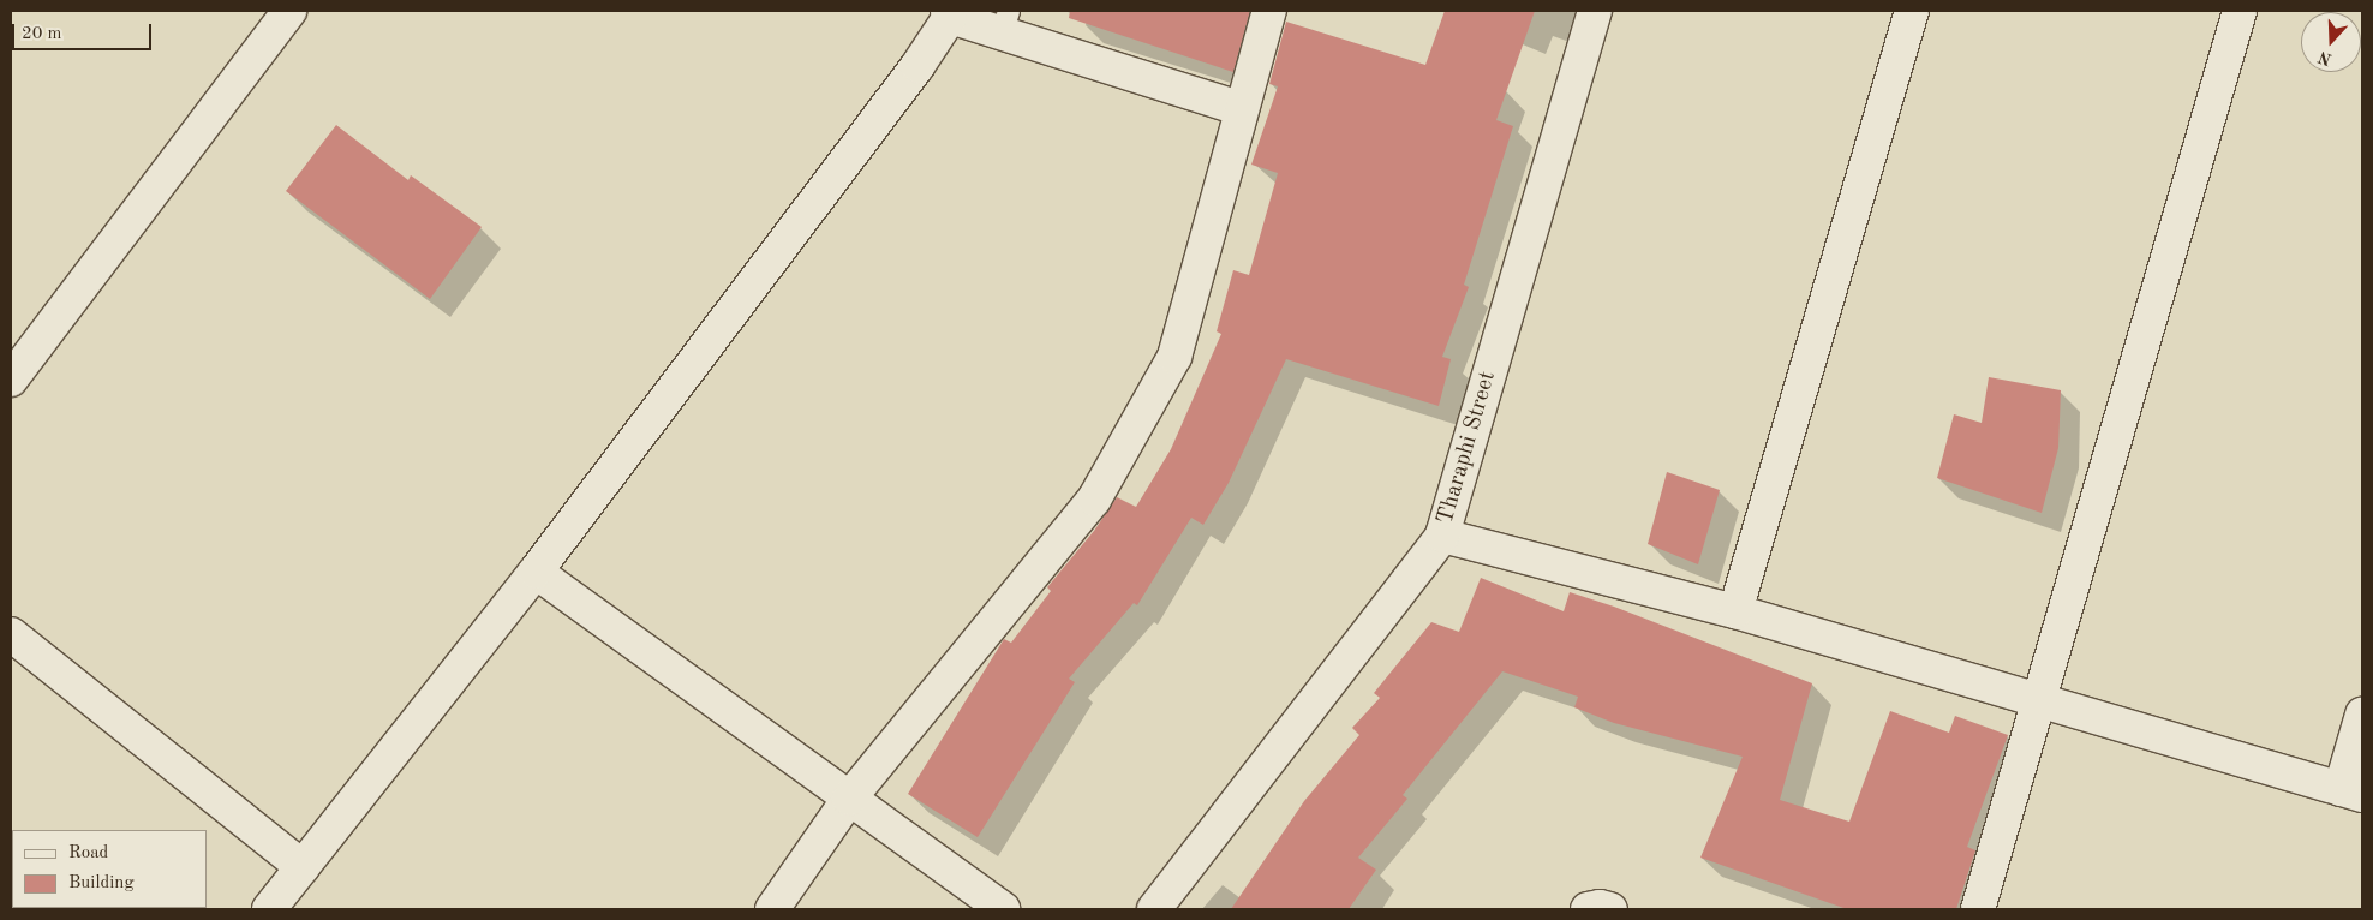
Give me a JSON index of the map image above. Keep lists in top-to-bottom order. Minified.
{"streets":{"street":["Tharaphi Street"]},"legend":["Road","Building"],"scale_bar":"20 m","north":"bottom"}
